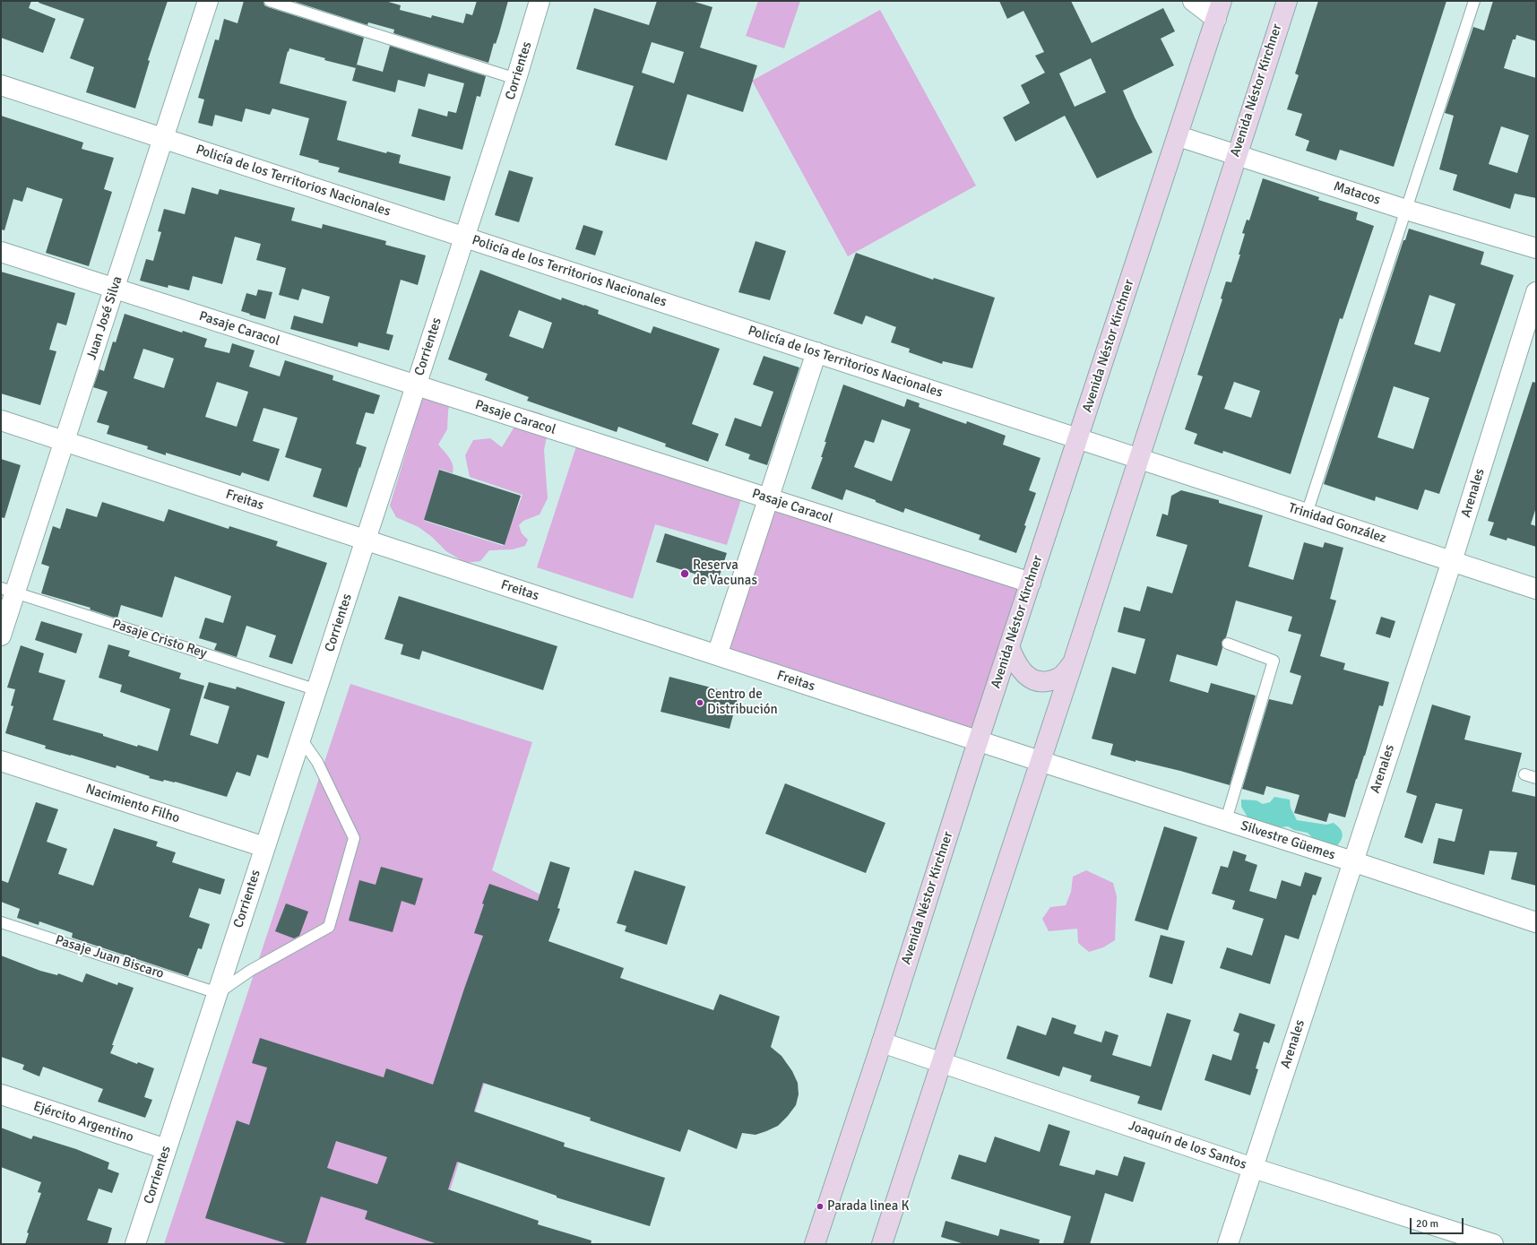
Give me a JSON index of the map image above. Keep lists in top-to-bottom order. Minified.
{"streets":{"main road":["Avenida Néstor Kirchner"],"street":["Corrientes","Policía de los Territorios Nacionales","Matacos","Juan José Silva","Pasaje Caracol","Arenales","Freitas","Trinidad González","Nacimiento Filho","Silvestre Güemes","Ejército Argentino","Joaquín de los Santos"],"lane":["Pasaje Cristo Rey","Pasaje Juan Biscaro"]},"crossings":[["Corrientes","Policía de los Territorios Nacionales"],["Corrientes","Pasaje Caracol"],["Corrientes","Freitas"],["Corrientes","Pasaje Cristo Rey"],["Corrientes","Nacimiento Filho"],["Corrientes","Pasaje Juan Biscaro"],["Corrientes","Ejército Argentino"],["Avenida Néstor Kirchner","Policía de los Territorios Nacionales"],["Avenida Néstor Kirchner","Matacos"],["Avenida Néstor Kirchner","Pasaje Caracol"],["Avenida Néstor Kirchner","Freitas"],["Avenida Néstor Kirchner","Trinidad González"],["Avenida Néstor Kirchner","Silvestre Güemes"],["Avenida Néstor Kirchner","Joaquín de los Santos"],["Policía de los Territorios Nacionales","Juan José Silva"],["Policía de los Territorios Nacionales","Trinidad González"],["Juan José Silva","Pasaje Caracol"],["Juan José Silva","Freitas"],["Juan José Silva","Pasaje Cristo Rey"],["Arenales","Trinidad González"],["Arenales","Silvestre Güemes"],["Arenales","Joaquín de los Santos"],["Freitas","Silvestre Güemes"]],"places":["Reserva de Vacunas","Centro de Distribución","Parada linea K"],"scale_bar":"20 m"}
